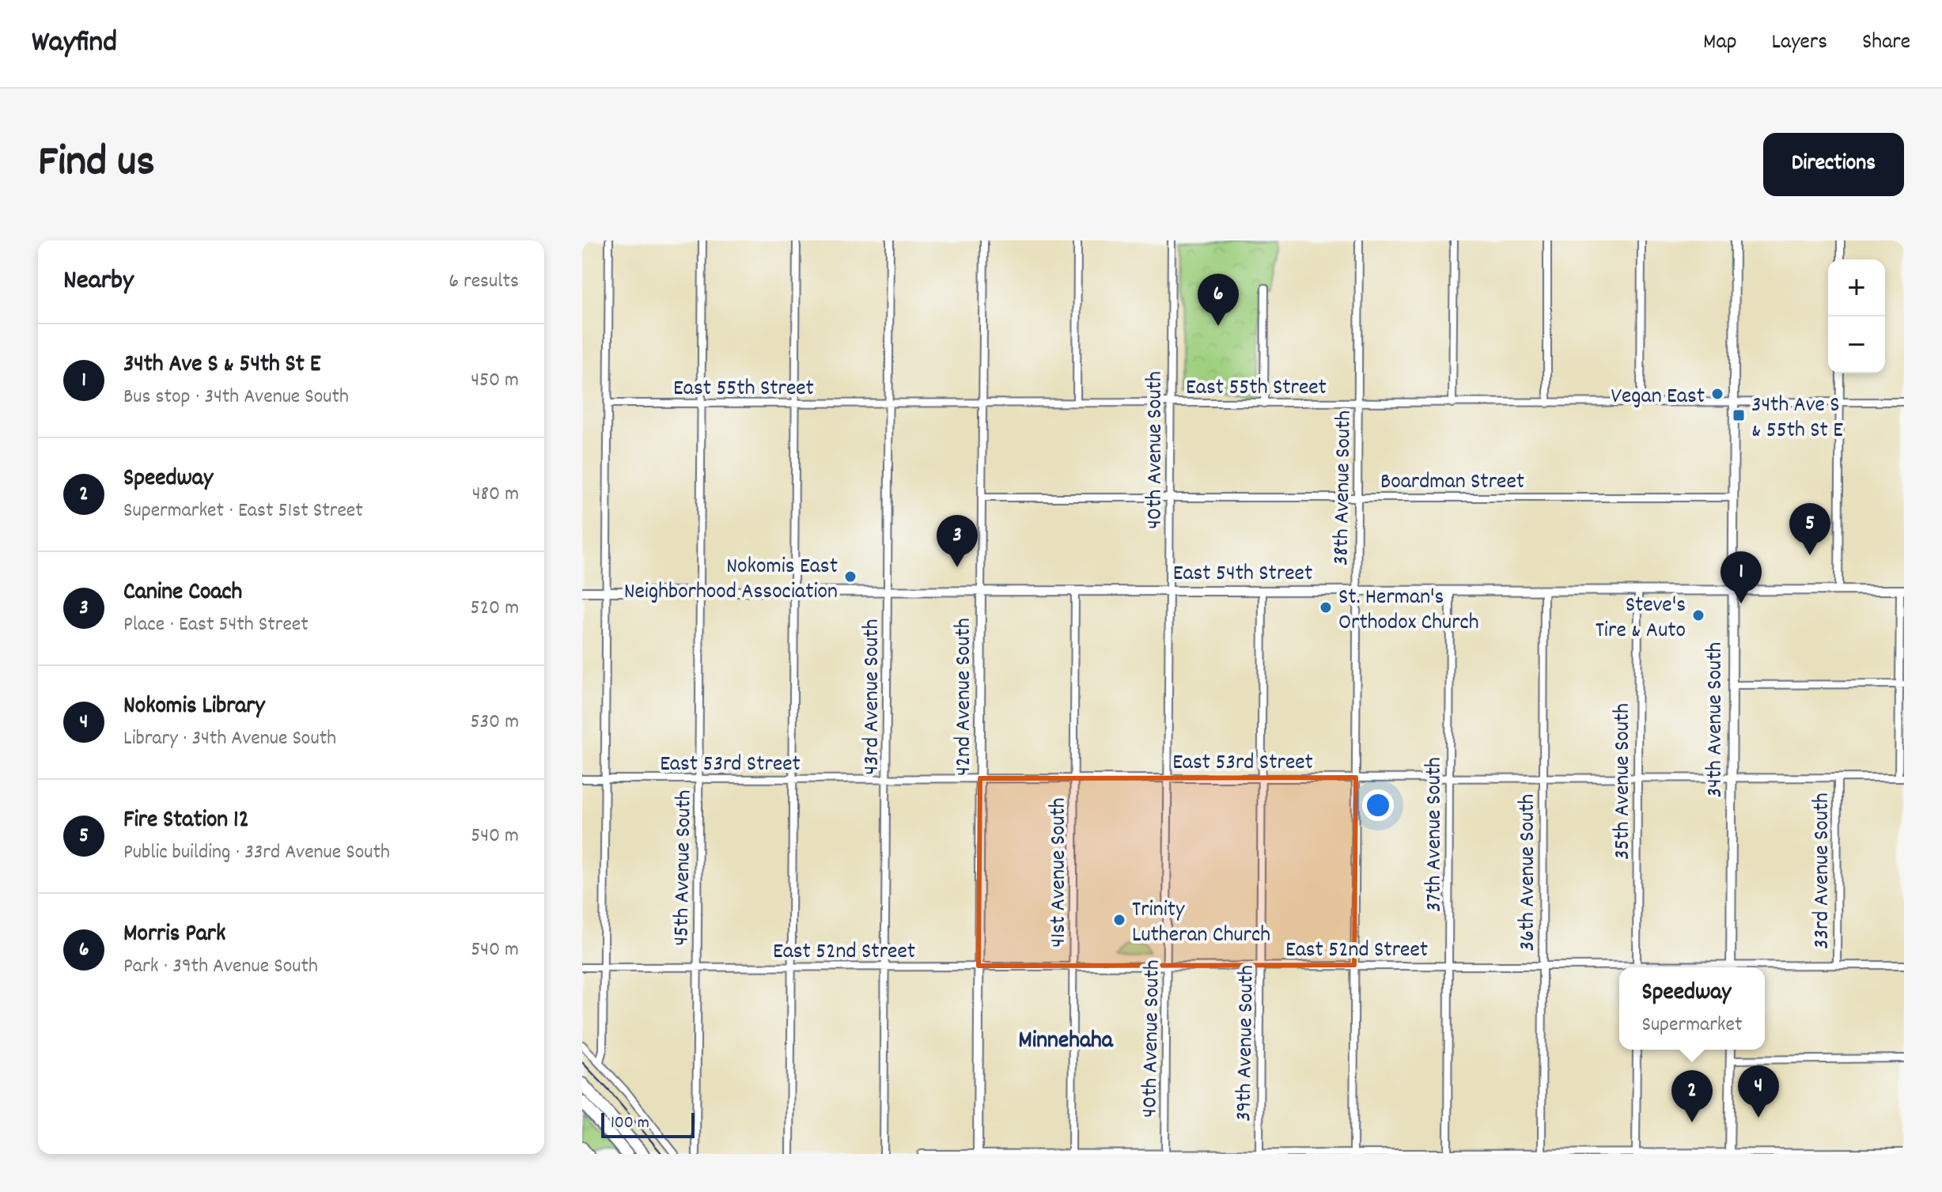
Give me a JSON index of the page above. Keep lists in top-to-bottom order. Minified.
{"streets":{"street":["East 55th Street","40th Avenue South","Boardman Street","38th Avenue South","East 54th Street","43rd Avenue South","42nd Avenue South","34th Avenue South","East 53rd Street","35th Avenue South","37th Avenue South","45th Avenue South","33rd Avenue South","41st Avenue South","36th Avenue South","East 52nd Street","39th Avenue South"]},"crossings":[["East 55th Street","40th Avenue South"],["East 55th Street","38th Avenue South"],["East 55th Street","43rd Avenue South"],["East 55th Street","42nd Avenue South"],["East 55th Street","34th Avenue South"],["East 55th Street","45th Avenue South"],["40th Avenue South","Boardman Street"],["40th Avenue South","East 54th Street"],["40th Avenue South","East 53rd Street"],["40th Avenue South","East 52nd Street"],["Boardman Street","38th Avenue South"],["Boardman Street","42nd Avenue South"],["Boardman Street","34th Avenue South"],["38th Avenue South","East 54th Street"],["38th Avenue South","East 53rd Street"],["38th Avenue South","East 52nd Street"],["East 54th Street","43rd Avenue South"],["East 54th Street","42nd Avenue South"],["East 54th Street","34th Avenue South"],["East 54th Street","35th Avenue South"],["East 54th Street","37th Avenue South"],["East 54th Street","45th Avenue South"],["East 54th Street","41st Avenue South"],["East 54th Street","36th Avenue South"],["East 54th Street","39th Avenue South"],["43rd Avenue South","East 53rd Street"],["43rd Avenue South","East 52nd Street"],["42nd Avenue South","East 53rd Street"],["42nd Avenue South","East 52nd Street"],["34th Avenue South","East 53rd Street"],["East 53rd Street","35th Avenue South"],["East 53rd Street","37th Avenue South"],["East 53rd Street","45th Avenue South"],["East 53rd Street","33rd Avenue South"],["East 53rd Street","41st Avenue South"],["East 53rd Street","36th Avenue South"],["East 53rd Street","39th Avenue South"],["37th Avenue South","East 52nd Street"],["45th Avenue South","East 52nd Street"],["33rd Avenue South","East 52nd Street"],["41st Avenue South","East 52nd Street"],["36th Avenue South","East 52nd Street"],["East 52nd Street","39th Avenue South"]],"districts":["Minnehaha"],"places":{"other":["Vegan East","Nokomis East Neighborhood Association","St. Herman's Orthodox Church","Steve's Tire & Auto","Trinity Lutheran Church"],"transit":["34th Ave S & 55th St E"]},"scale_bar":"100 m","page":{"header":"Wayfind","nav":["Map","Layers","Share"],"title":"Find us","buttons":"Directions","heading":["Nearby","6 results"],"map_buttons":["+","−"],"pins":["6","5","3","1","4","2"],"list":[{"mark":"1","name":"34th Ave S & 54th St E","note":"Bus stop · 34th Avenue South","value":"450 m"},{"mark":"2","name":"Speedway","note":"Supermarket · East 51st Street","value":"480 m"},{"mark":"3","name":"Canine Coach","note":"Place · East 54th Street","value":"520 m"},{"mark":"4","name":"Nokomis Library","note":"Library · 34th Avenue South","value":"530 m"},{"mark":"5","name":"Fire Station 12","note":"Public building · 33rd Avenue South","value":"540 m"},{"mark":"6","name":"Morris Park","note":"Park · 39th Avenue South","value":"540 m"}],"popup":["Speedway","Supermarket"],"scale":"100 m"}}
